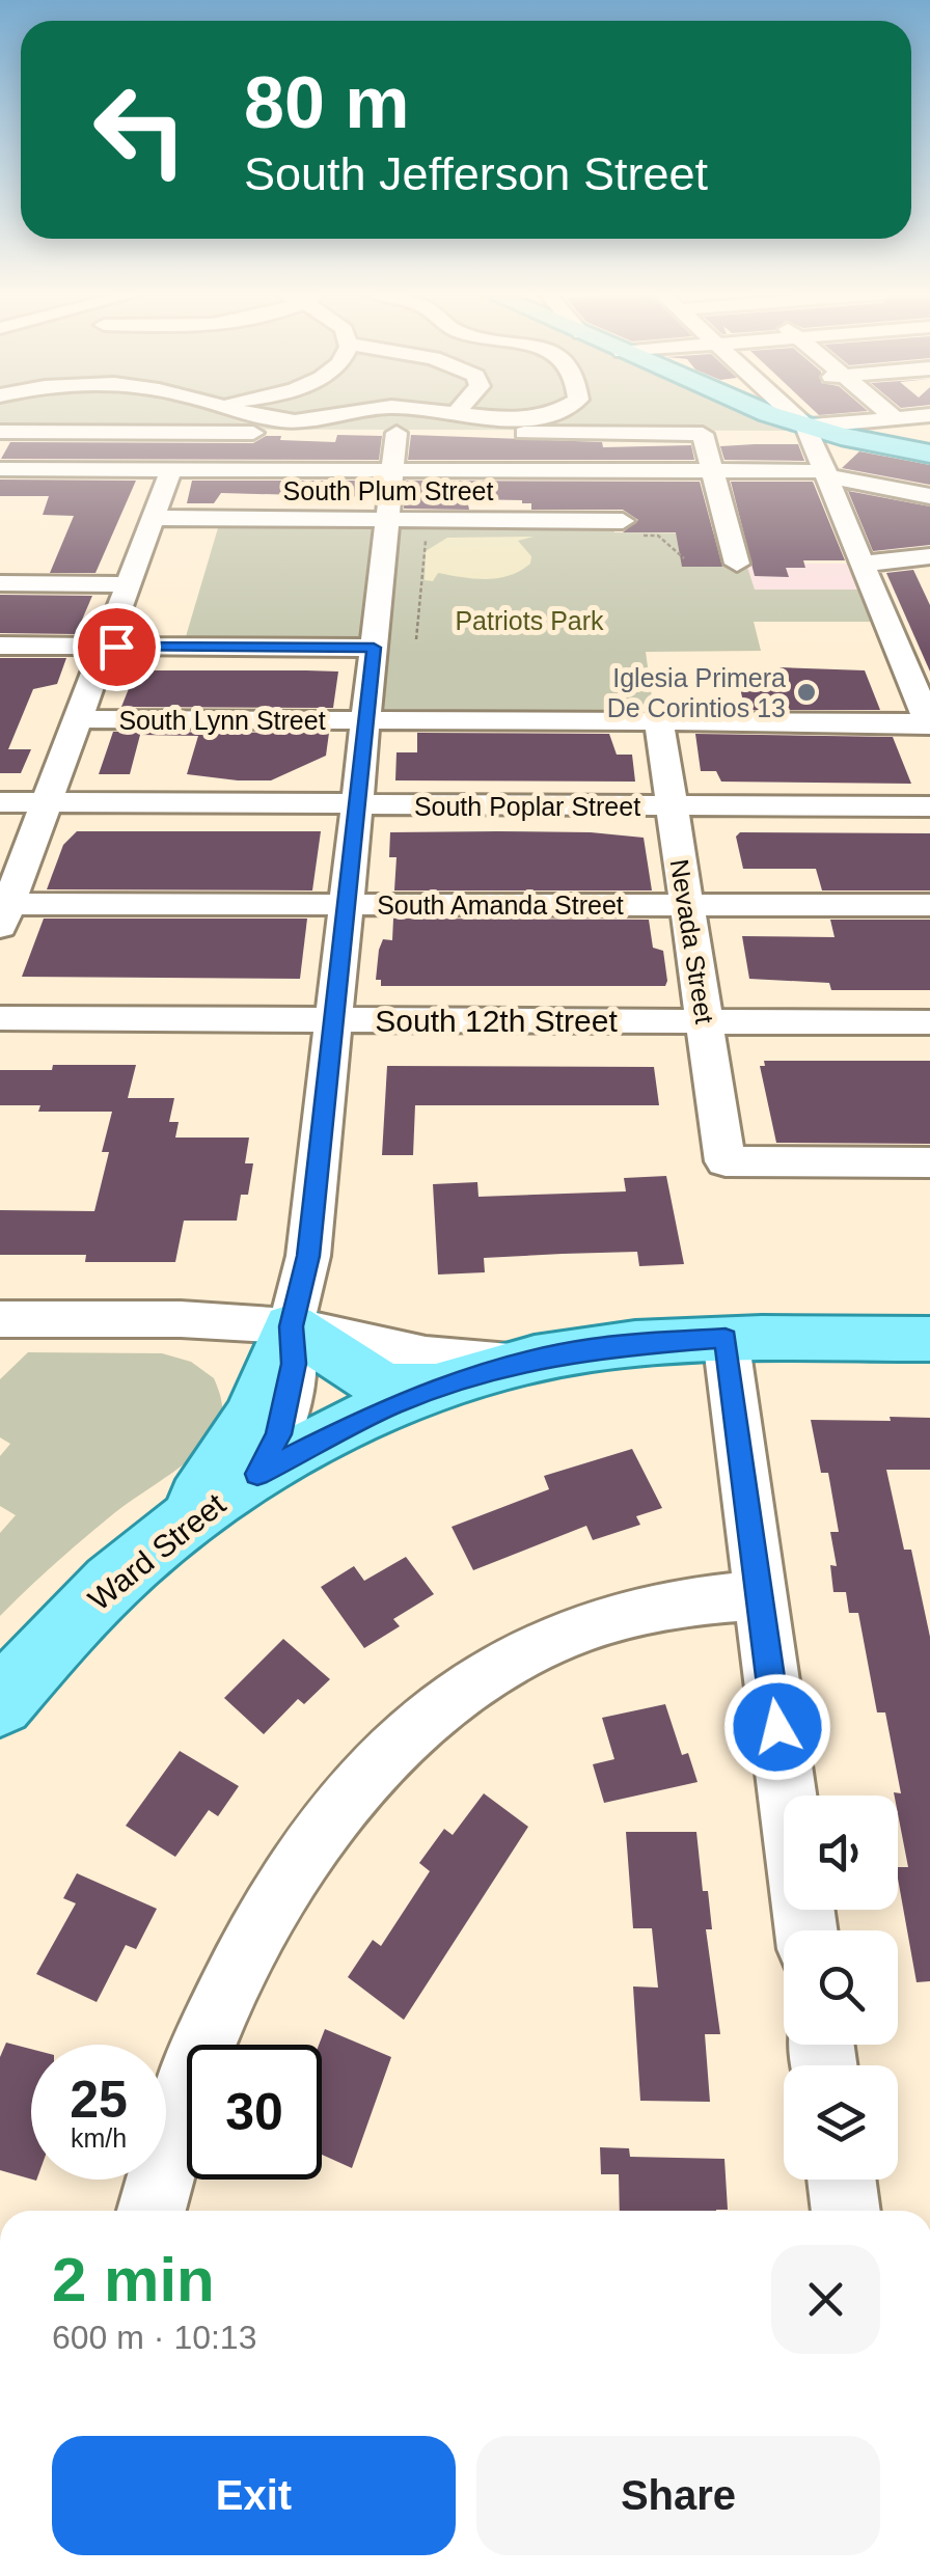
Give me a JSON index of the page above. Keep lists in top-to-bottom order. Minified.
{"streets":{"main road":["Ward Street"],"street":["South Plum Street","South Lynn Street","South Poplar Street","South Amanda Street","Nevada Street","South 12th Street"]},"crossings":[["South Lynn Street","Nevada Street"],["South Poplar Street","Nevada Street"],["South Amanda Street","Nevada Street"],["Nevada Street","South 12th Street"]],"parks":["Patriots Park"],"places":["Iglesia Primera De Corintios 13"],"page":{"turn":["80 m","South Jefferson Street"],"speed":"25 km/h","limit":"30","heading":["2 min","600 m · 10:13"],"buttons":["Exit","Share"]}}
